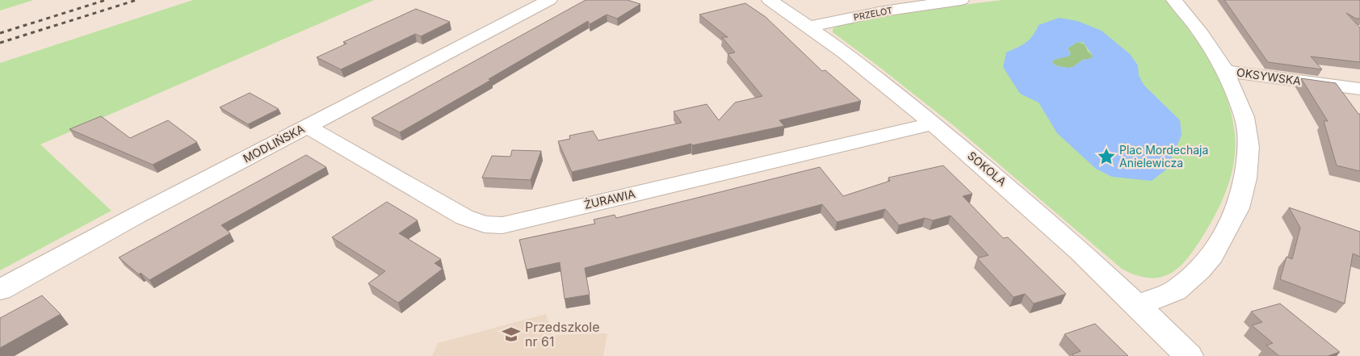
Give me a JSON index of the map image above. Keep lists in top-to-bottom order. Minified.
{"streets":{"street":["PRZELOT","OKSYWSKA","MODLIŃSKA","SOKOLA","ŻURAWIA"]},"crossings":[["PRZELOT","SOKOLA"],["OKSYWSKA","SOKOLA"],["MODLIŃSKA","ŻURAWIA"],["SOKOLA","ŻURAWIA"]],"places":{"place":["Plac Mordechaja Anielewicza"],"school or university":["Przedszkole nr 61"]}}
